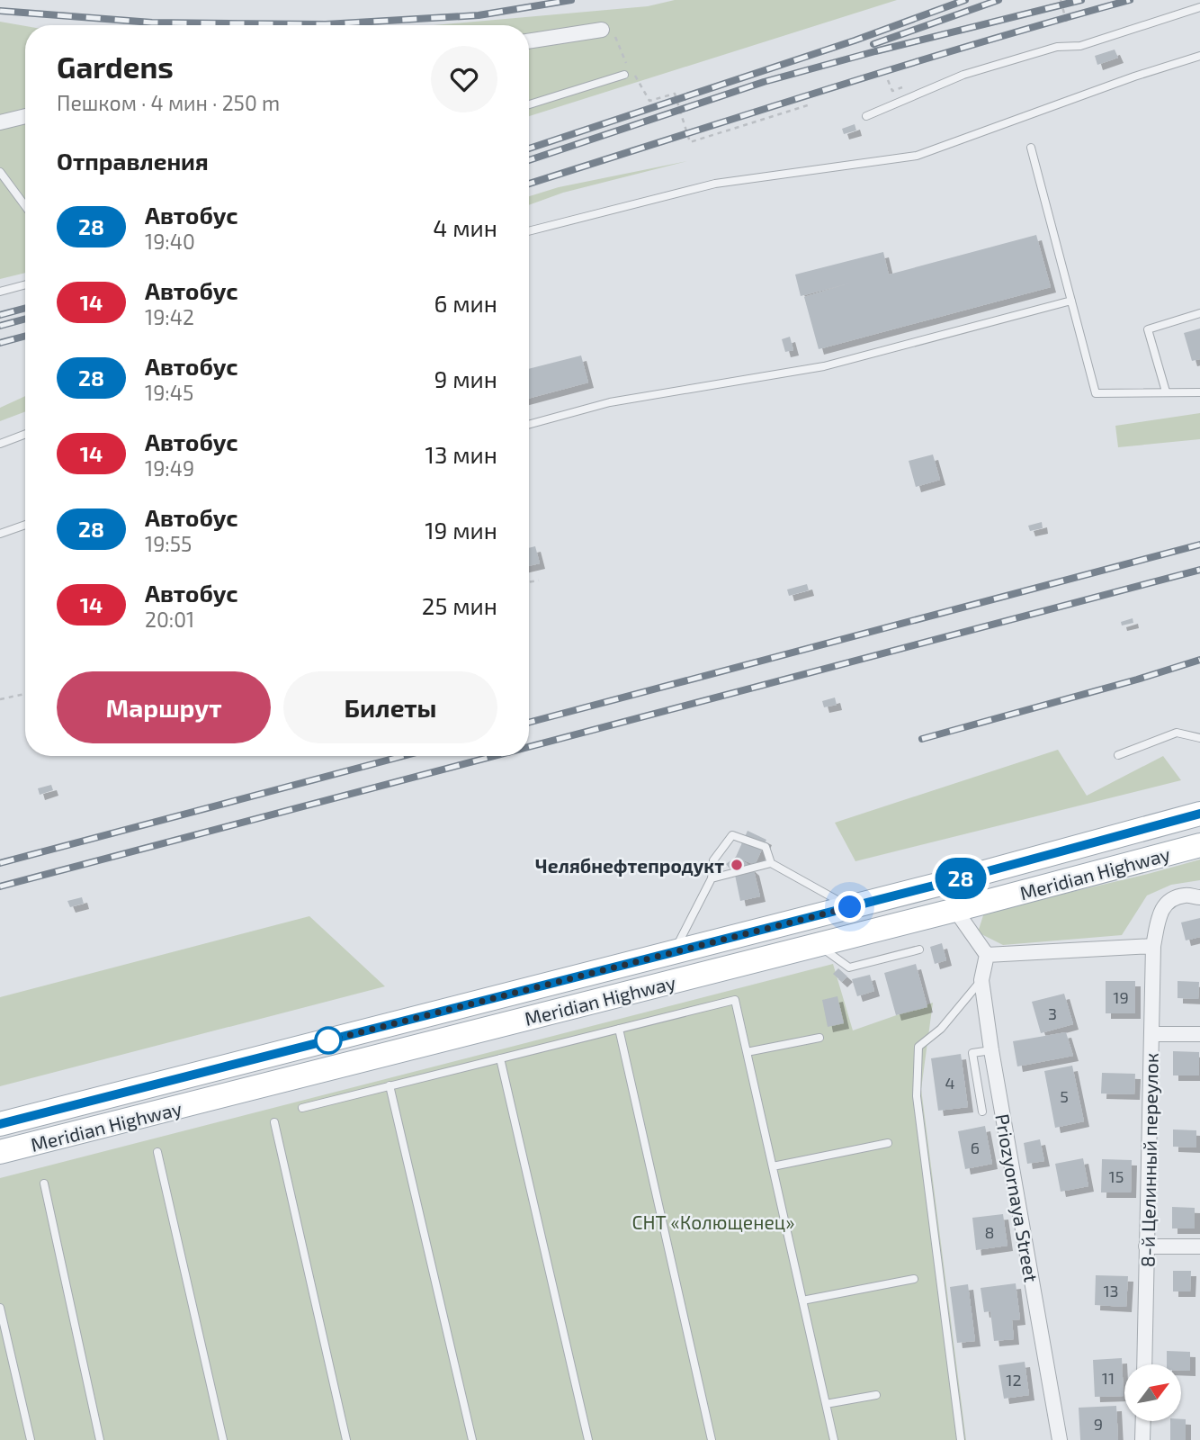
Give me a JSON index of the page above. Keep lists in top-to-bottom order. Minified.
{"streets":{"main road":["Meridian Highway"],"street":["8-й Целинный переулок","Priozyornaya Street"]},"parks":["СНТ «Колющенец»"],"places":["Челябнефтепродукт"],"lines":["bus line 28"],"house_numbers":["19","3","4","5","6","15","8","13","11","12","9"],"north":"top right","page":{"on_map":"28","heading":[["Gardens","Пешком · 4 мин · 250 m"],"Отправления"],"list":[{"mark":"28","name":"Автобус","note":"19:40","value":"4 мин"},{"mark":"14","name":"Автобус","note":"19:42","value":"6 мин"},{"mark":"28","name":"Автобус","note":"19:45","value":"9 мин"},{"mark":"14","name":"Автобус","note":"19:49","value":"13 мин"},{"mark":"28","name":"Автобус","note":"19:55","value":"19 мин"},{"mark":"14","name":"Автобус","note":"20:01","value":"25 мин"}],"buttons":["Маршрут","Билеты"]}}
